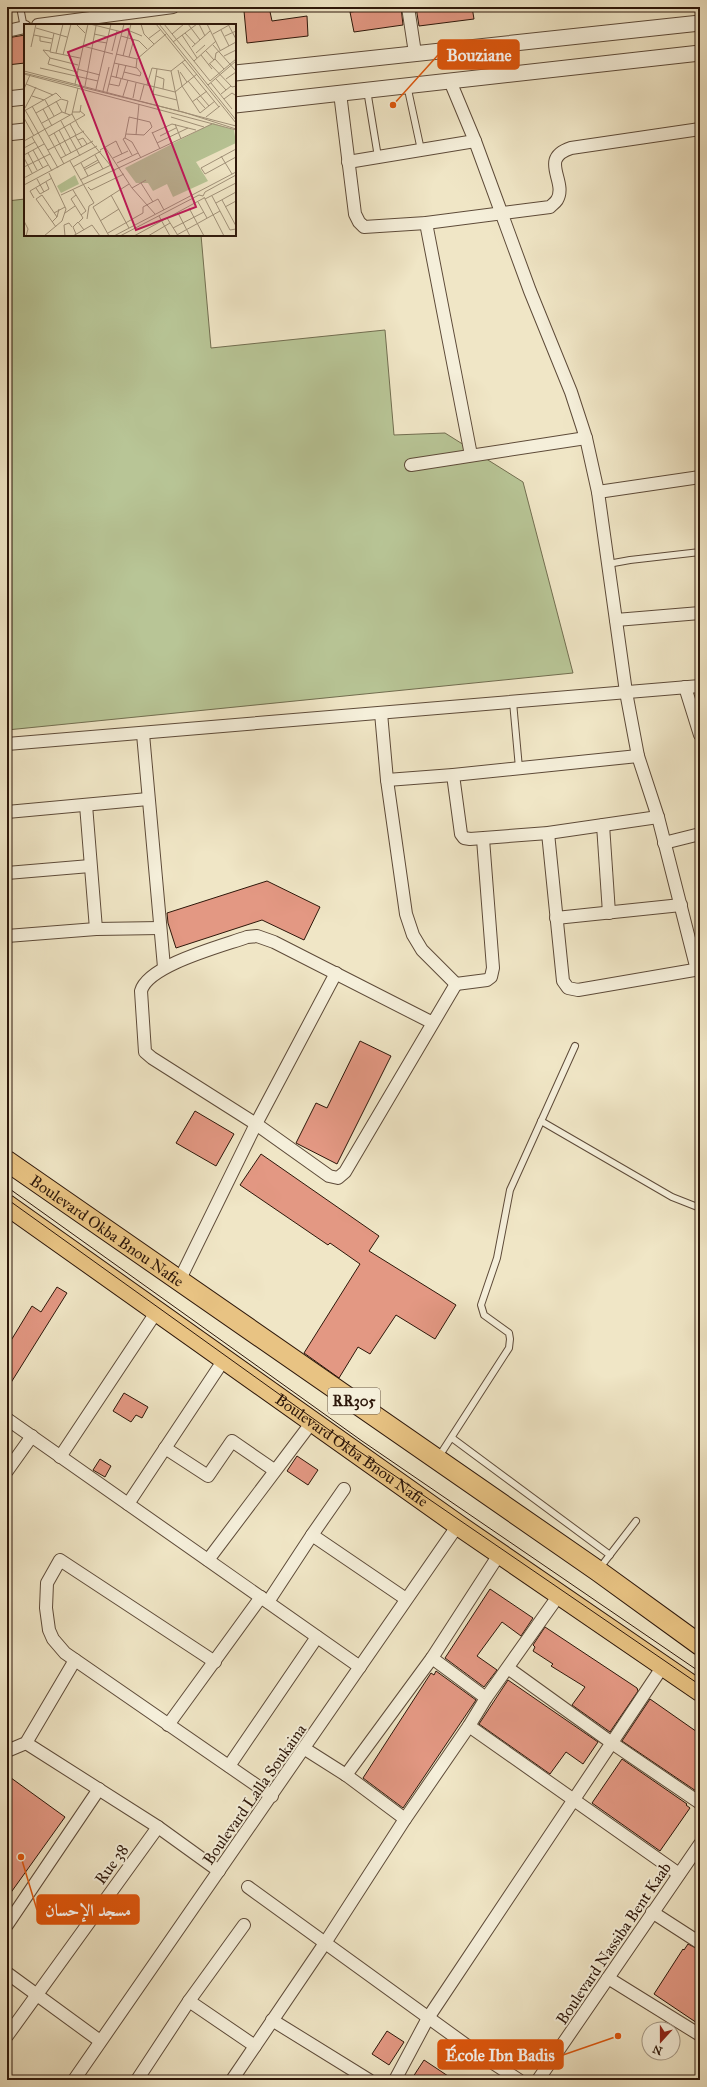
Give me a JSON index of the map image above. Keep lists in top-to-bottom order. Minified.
{"streets":{"main road":["Boulevard Okba Bnou Nafie","RR305"],"street":["Boulevard Lalla Soukaina","Rue 38","Boulevard Nassiba Bent Kaab"]},"crossings":[["Boulevard Okba Bnou Nafie","Boulevard Lalla Soukaina"]],"places":["Bouziane","مسجد الإحسان","École Ibn Badis"],"north":"bottom"}
